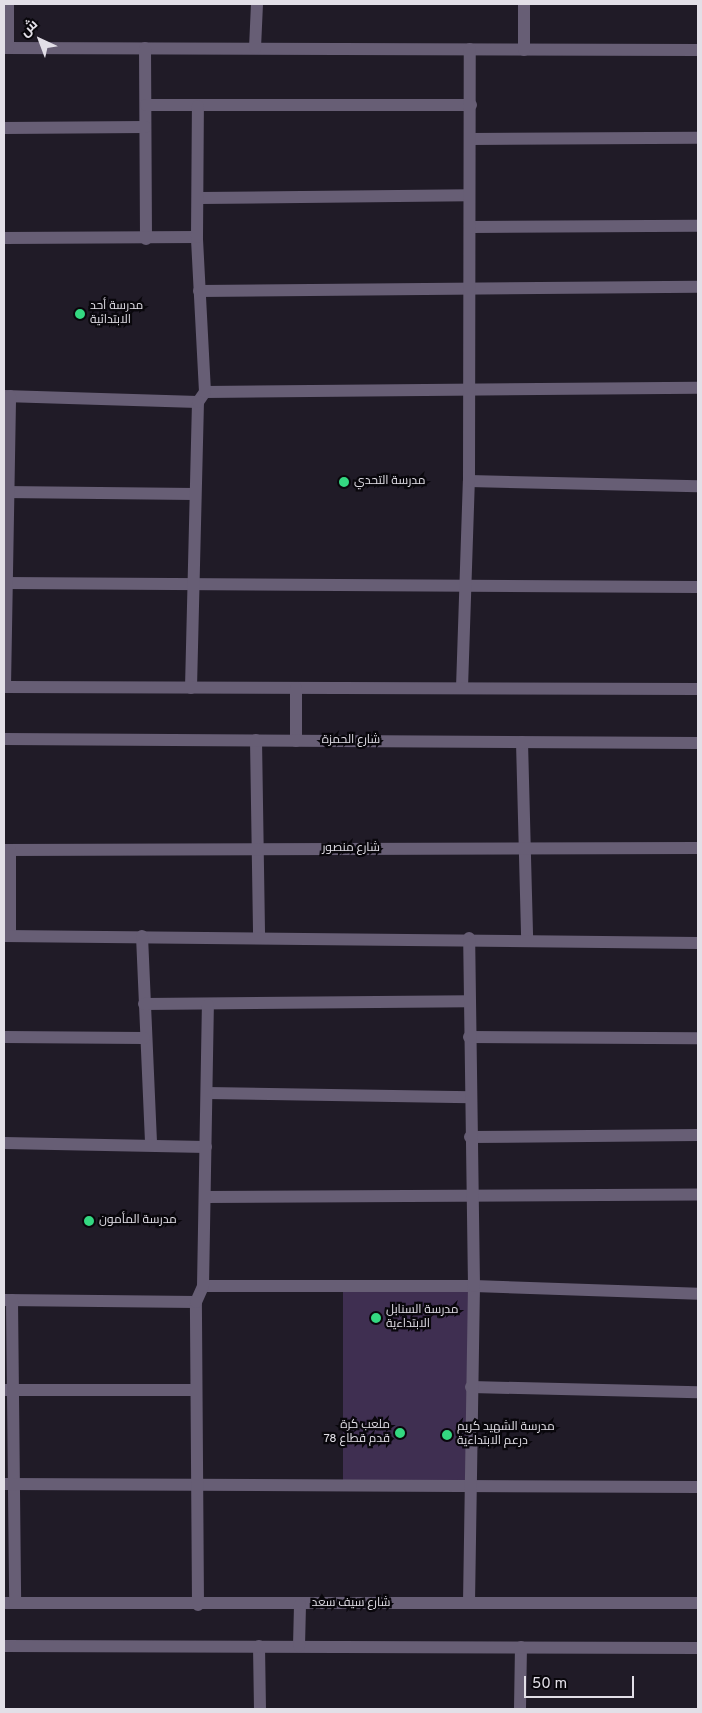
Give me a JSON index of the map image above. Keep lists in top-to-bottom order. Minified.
{"streets":{"street":["شارع الحمزة","شارع منصور","شارع سيف سعد"]},"places":["مدرسة أحد الابتدائية","مدرسة التحدي","مدرسة المأمون","مدرسة السنابل الابتداءية","ملعب كرة قدم قطاع 78","مدرسة الشهيد كريم درعم الابتداءية"],"scale_bar":"50 m","north":"top left"}
